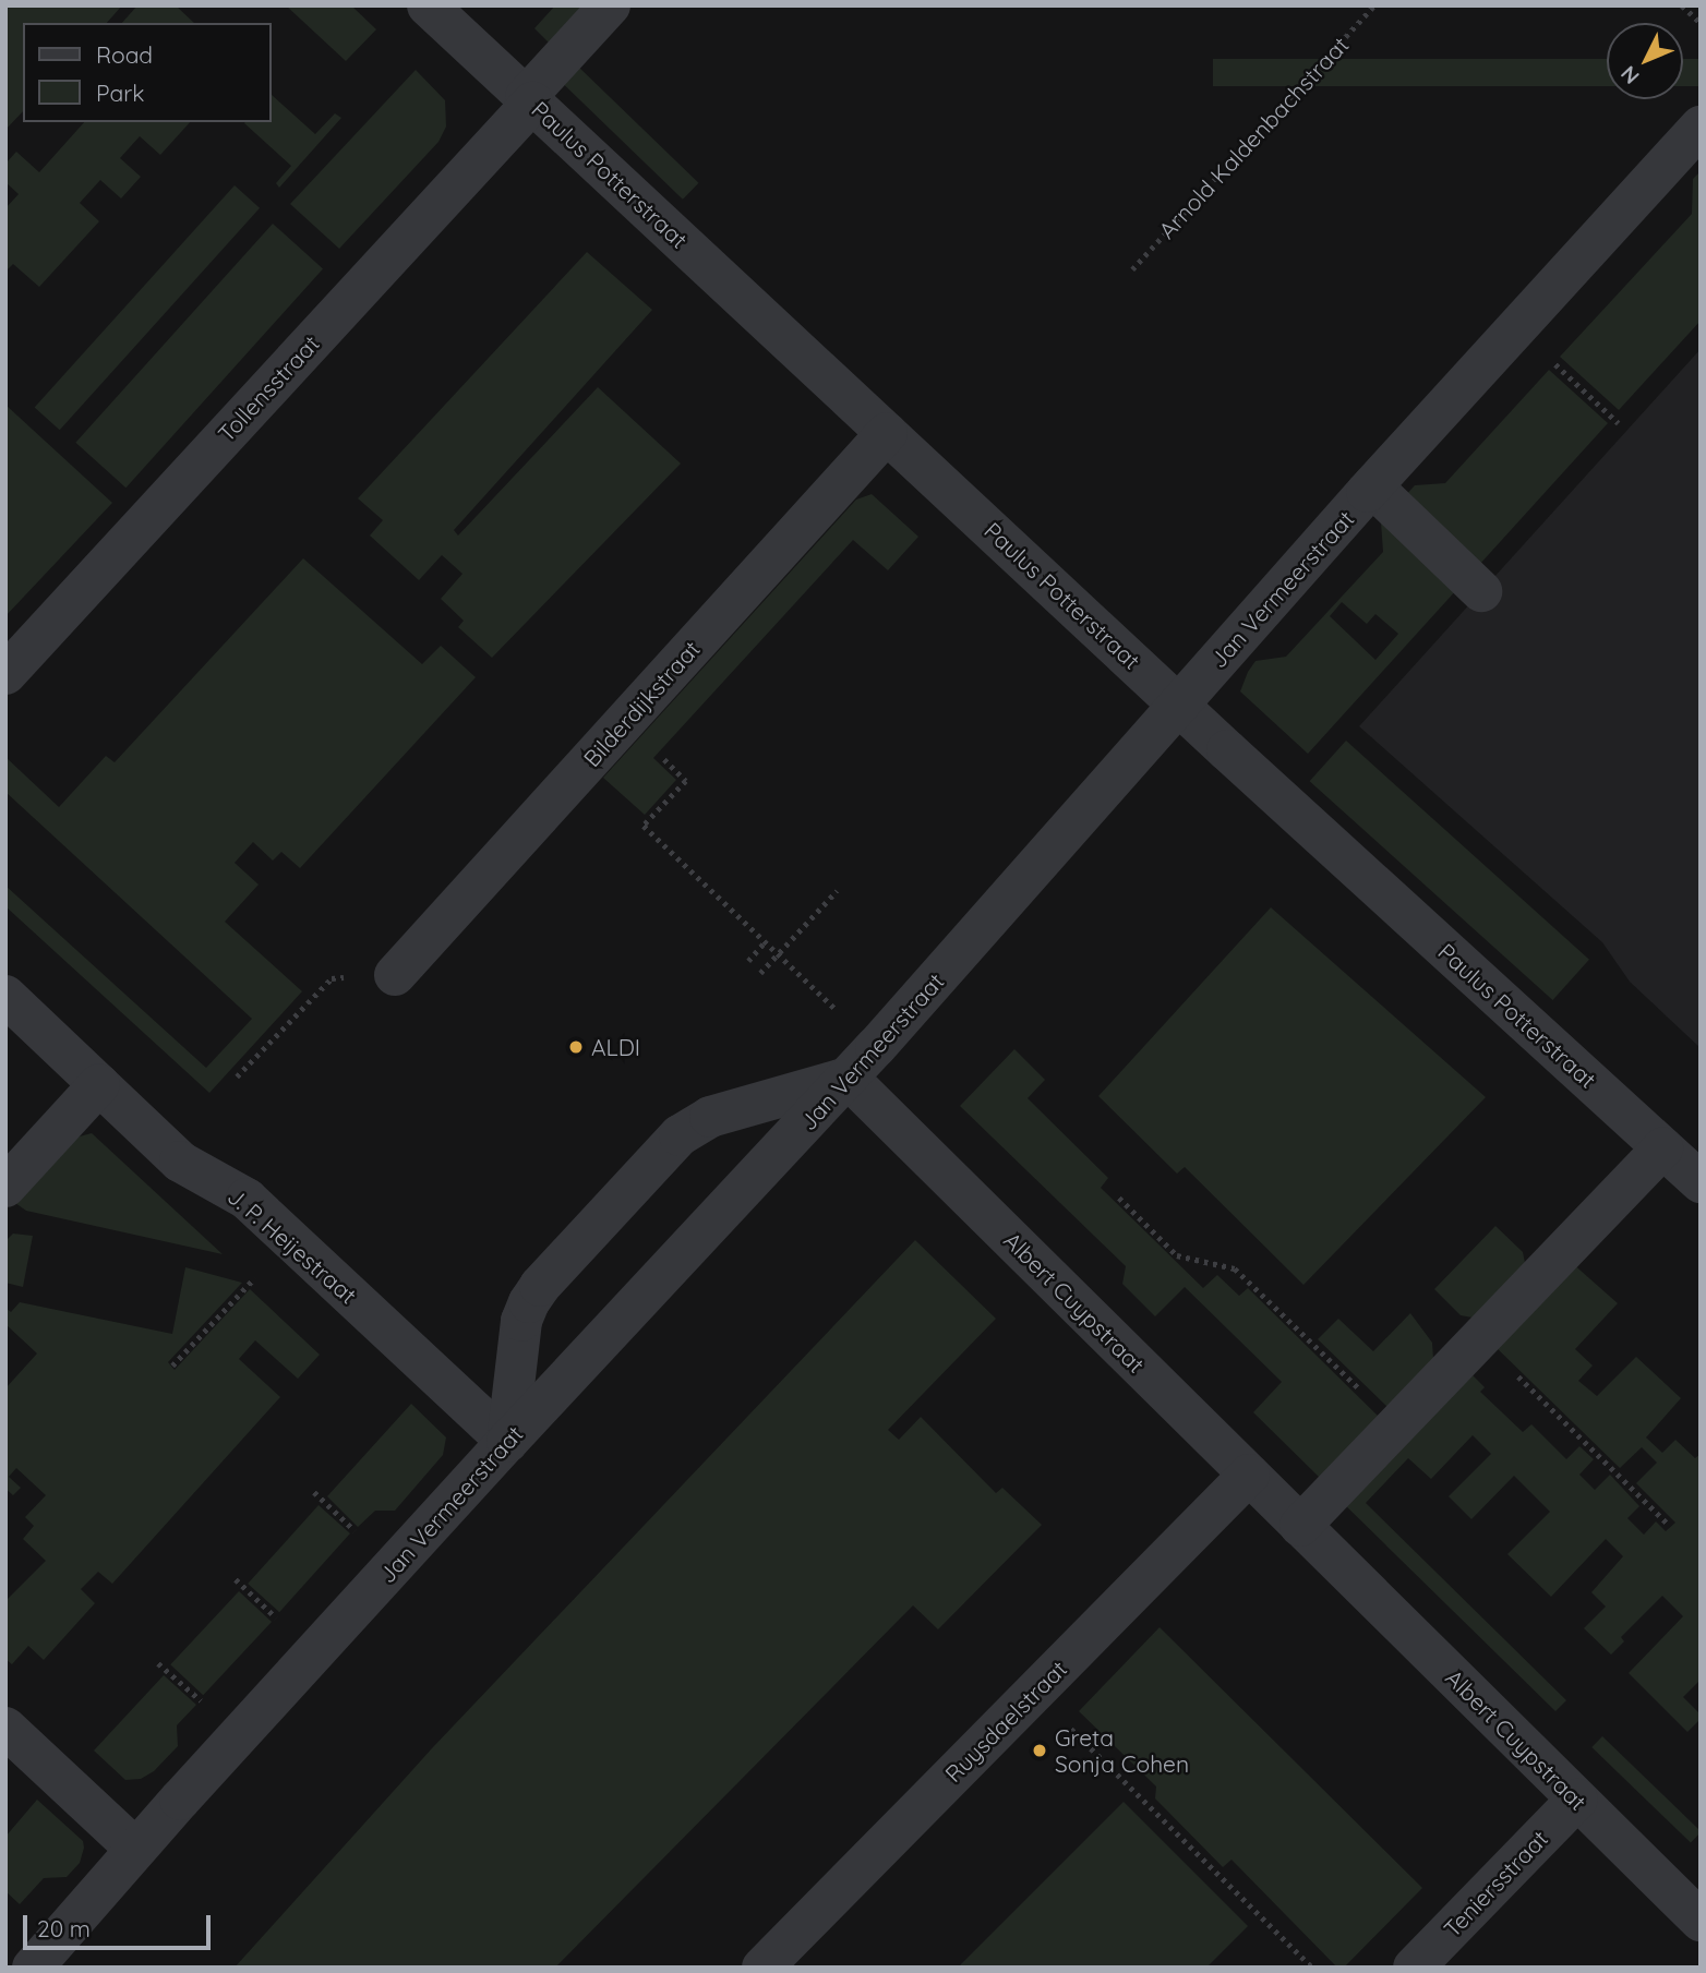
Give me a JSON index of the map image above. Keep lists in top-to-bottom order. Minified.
{"streets":{"street":["Paulus Potterstraat","Tollensstraat","Jan Vermeerstraat","Bilderdijkstraat","J. P. Heijestraat","Albert Cuypstraat","Ruysdaelstraat","Teniersstraat"],"path":["Arnold Kaldenbachstraat"]},"crossings":[["Paulus Potterstraat","Tollensstraat"],["Paulus Potterstraat","Jan Vermeerstraat"],["Paulus Potterstraat","Bilderdijkstraat"],["Jan Vermeerstraat","J. P. Heijestraat"],["Jan Vermeerstraat","Albert Cuypstraat"],["Albert Cuypstraat","Ruysdaelstraat"],["Albert Cuypstraat","Teniersstraat"]],"places":["ALDI","Greta Sonja Cohen"],"legend":["Road","Park"],"scale_bar":"20 m","north":"bottom left"}
